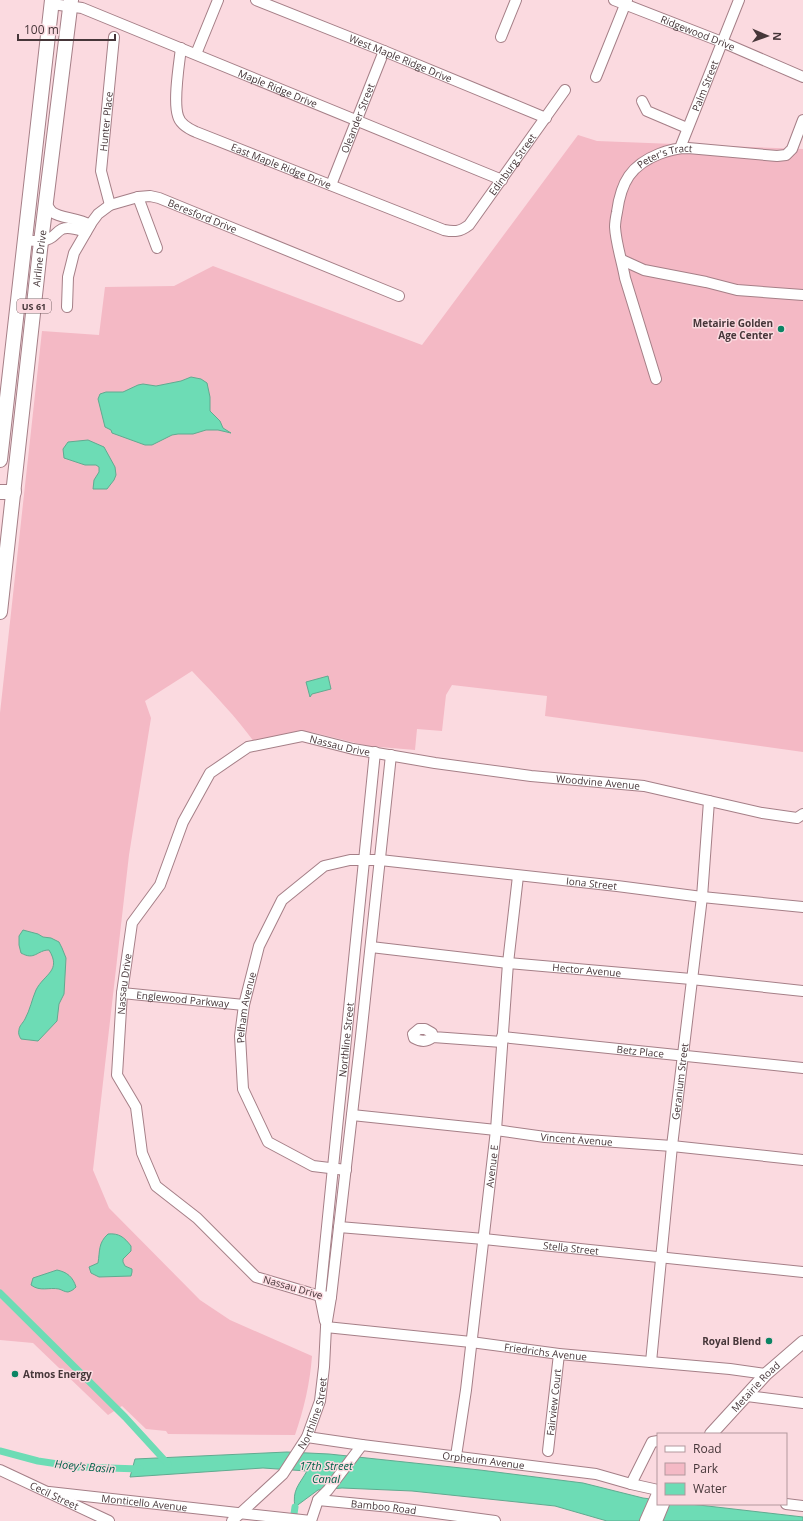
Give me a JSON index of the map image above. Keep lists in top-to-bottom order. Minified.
{"streets":{"highway":["Airline Drive","US 61"],"main road":["Metairie Road"],"street":["Ridgewood Drive","West Maple Ridge Drive","Palm Street","Maple Ridge Drive","Oleander Street","Hunter Place","Peter's Tract","Edinburg Street","East Maple Ridge Drive","Beresford Drive","Nassau Drive","Woodvine Avenue","Iona Street","Hector Avenue","Englewood Parkway","Pelham Avenue","Northline Street","Betz Place","Geranium Street","Vincent Avenue","Avenue E","Stella Street","Friedrichs Avenue","Fairview Court","Orpheum Avenue","Cecil Street","Monticello Avenue","Bamboo Road"]},"crossings":[["Ridgewood Drive","Palm Street"],["West Maple Ridge Drive","Oleander Street"],["West Maple Ridge Drive","Edinburg Street"],["Palm Street","Peter's Tract"],["Maple Ridge Drive","Oleander Street"],["Maple Ridge Drive","Edinburg Street"],["Maple Ridge Drive","East Maple Ridge Drive"],["Maple Ridge Drive","Airline Drive"],["Oleander Street","East Maple Ridge Drive"],["Hunter Place","Beresford Drive"],["Edinburg Street","East Maple Ridge Drive"],["Nassau Drive","Woodvine Avenue"],["Nassau Drive","Englewood Parkway"],["Nassau Drive","Northline Street"],["Woodvine Avenue","Northline Street"],["Woodvine Avenue","Geranium Street"],["Iona Street","Pelham Avenue"],["Iona Street","Northline Street"],["Iona Street","Geranium Street"],["Iona Street","Avenue E"],["Hector Avenue","Northline Street"],["Hector Avenue","Geranium Street"],["Hector Avenue","Avenue E"],["Englewood Parkway","Pelham Avenue"],["Pelham Avenue","Northline Street"],["Northline Street","Vincent Avenue"],["Northline Street","Stella Street"],["Northline Street","Friedrichs Avenue"],["Northline Street","Orpheum Avenue"],["Northline Street","Monticello Avenue"],["Betz Place","Geranium Street"],["Betz Place","Avenue E"],["Geranium Street","Vincent Avenue"],["Geranium Street","Stella Street"],["Geranium Street","Friedrichs Avenue"],["Vincent Avenue","Avenue E"],["Avenue E","Stella Street"],["Avenue E","Friedrichs Avenue"],["Avenue E","Orpheum Avenue"],["Friedrichs Avenue","Metairie Road"],["Friedrichs Avenue","Fairview Court"],["Cecil Street","Monticello Avenue"]],"water":["17th Street Canal","Hoey's Basin"],"places":["Metairie Golden Age Center","Royal Blend","Atmos Energy"],"legend":["Road","Park","Water"],"scale_bar":"100 m","north":"right"}
